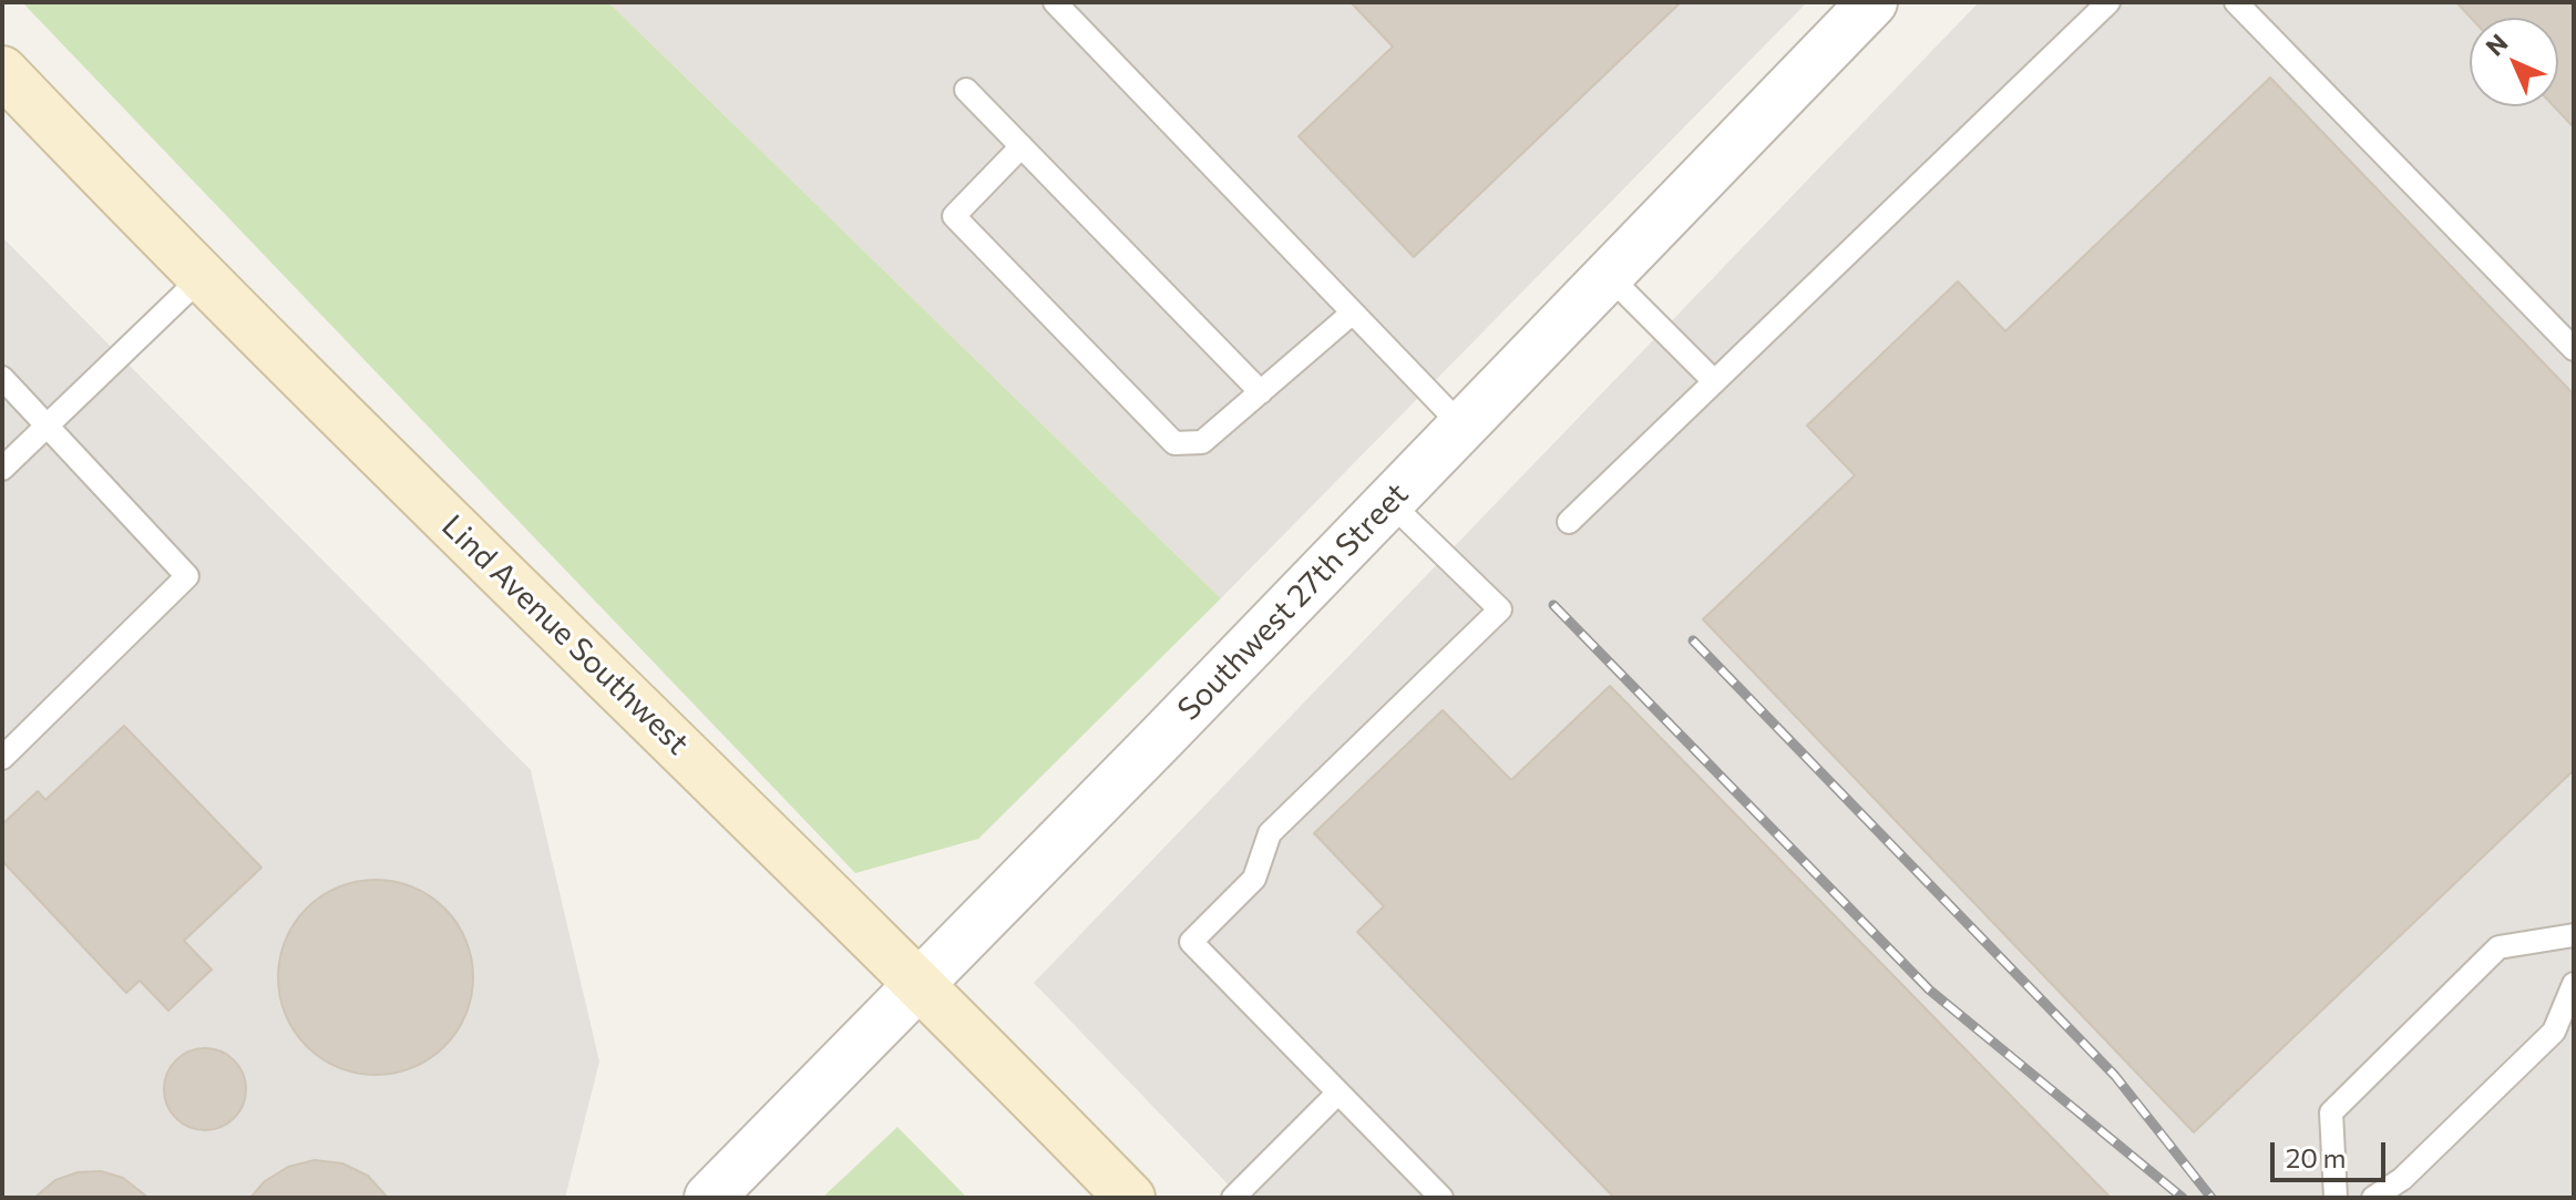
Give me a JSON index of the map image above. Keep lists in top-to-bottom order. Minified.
{"streets":{"main road":["Lind Avenue Southwest"],"street":["Southwest 27th Street"]},"crossings":[["Southwest 27th Street","Lind Avenue Southwest"]],"scale_bar":"20 m","north":"top left"}
